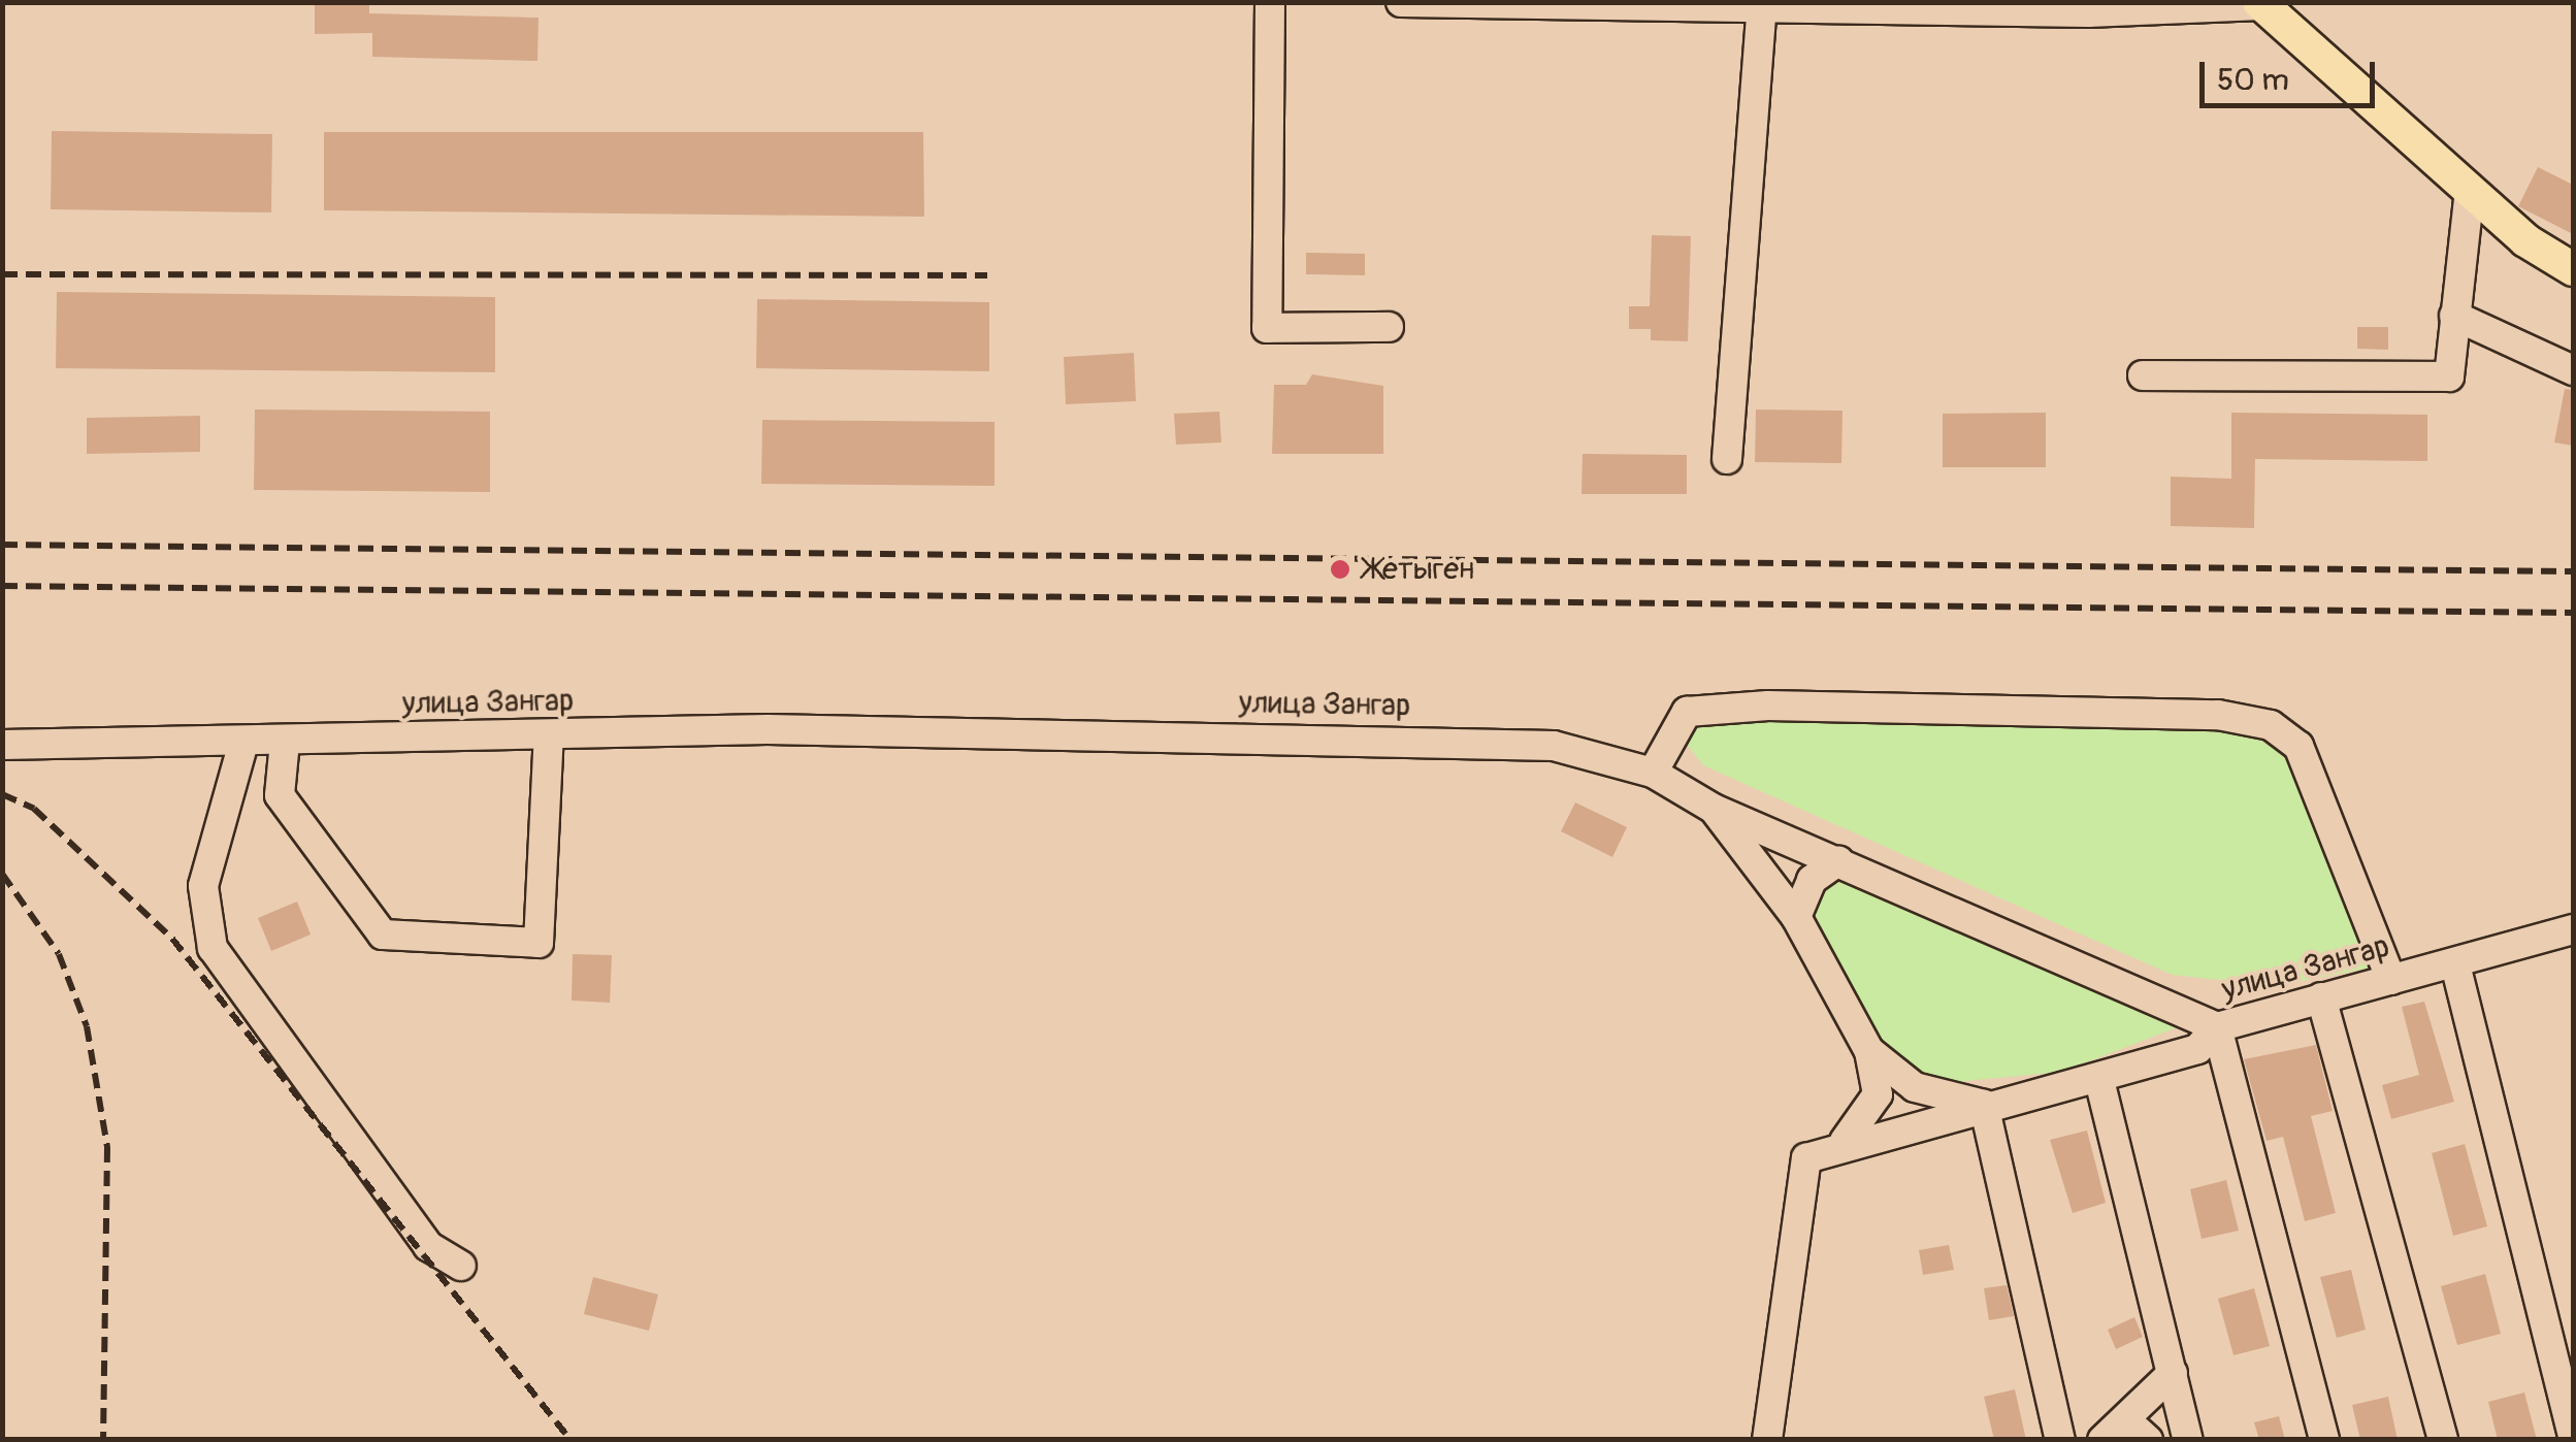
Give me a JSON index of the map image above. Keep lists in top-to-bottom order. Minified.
{"streets":{"street":["улица Зангар"]},"places":["Жетыген"],"scale_bar":"50 m"}
